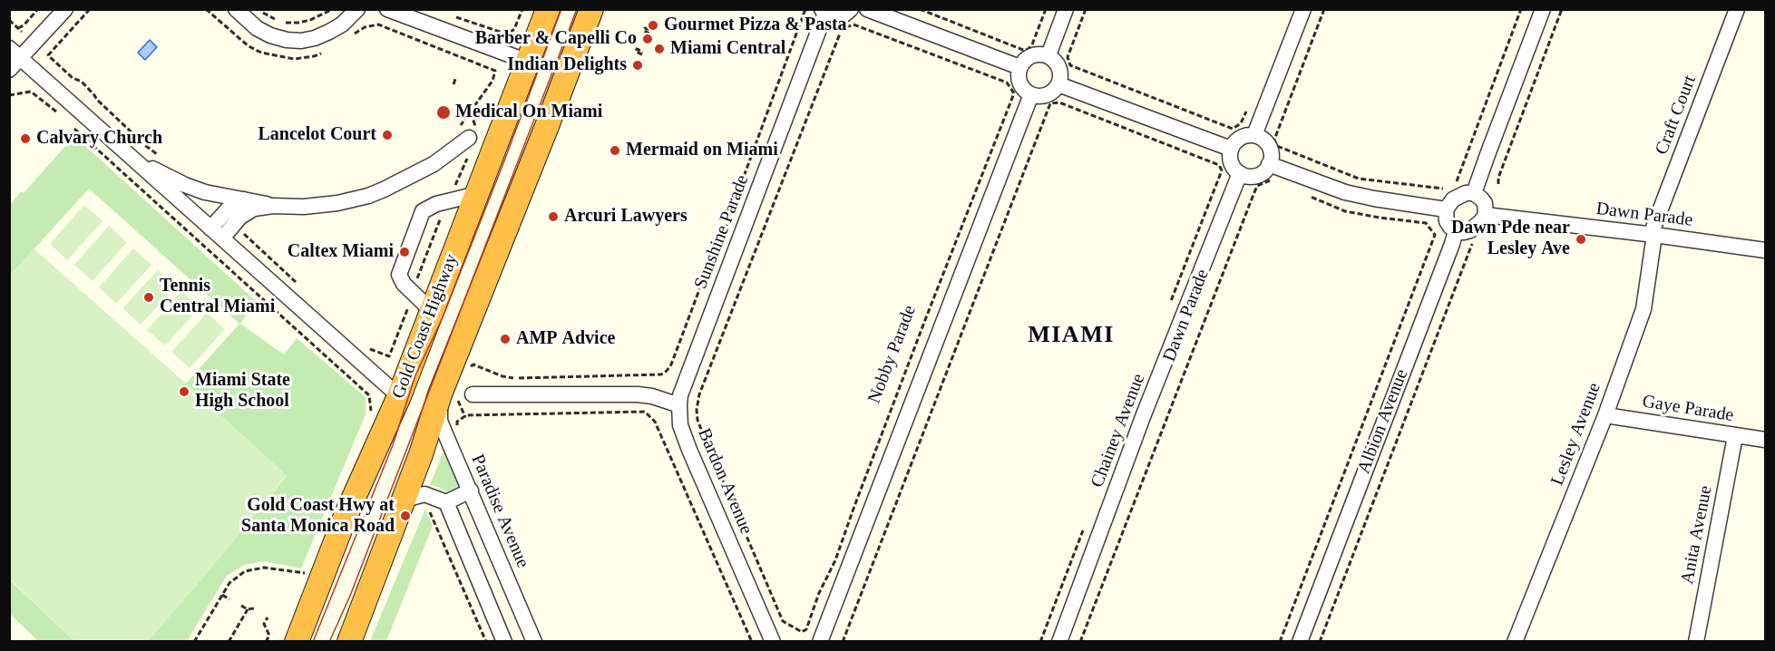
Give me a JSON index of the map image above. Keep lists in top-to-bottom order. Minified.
{"streets":{"highway":["Gold Coast Highway"],"street":["Craft Court","Dawn Parade","Sunshine Parade","Nobby Parade","Gaye Parade","Albion Avenue","Chainey Avenue","Lesley Avenue","Bardon Avenue","Paradise Avenue","Anita Avenue"]},"crossings":[["Craft Court","Dawn Parade"],["Craft Court","Lesley Avenue"],["Dawn Parade","Albion Avenue"],["Dawn Parade","Lesley Avenue"],["Sunshine Parade","Nobby Parade"],["Sunshine Parade","Bardon Avenue"],["Nobby Parade","Bardon Avenue"],["Gaye Parade","Lesley Avenue"],["Gaye Parade","Anita Avenue"]],"districts":["MIAMI"],"places":["Gourmet Pizza & Pasta","Barber & Capelli Co","Miami Central","Indian Delights","Medical On Miami","Lancelot Court","Calvary Church","Mermaid on Miami","Arcuri Lawyers","Dawn Pde near Lesley Ave","Caltex Miami","Tennis Central Miami","AMP Advice","Miami State High School","Gold Coast Hwy at Santa Monica Road"]}
